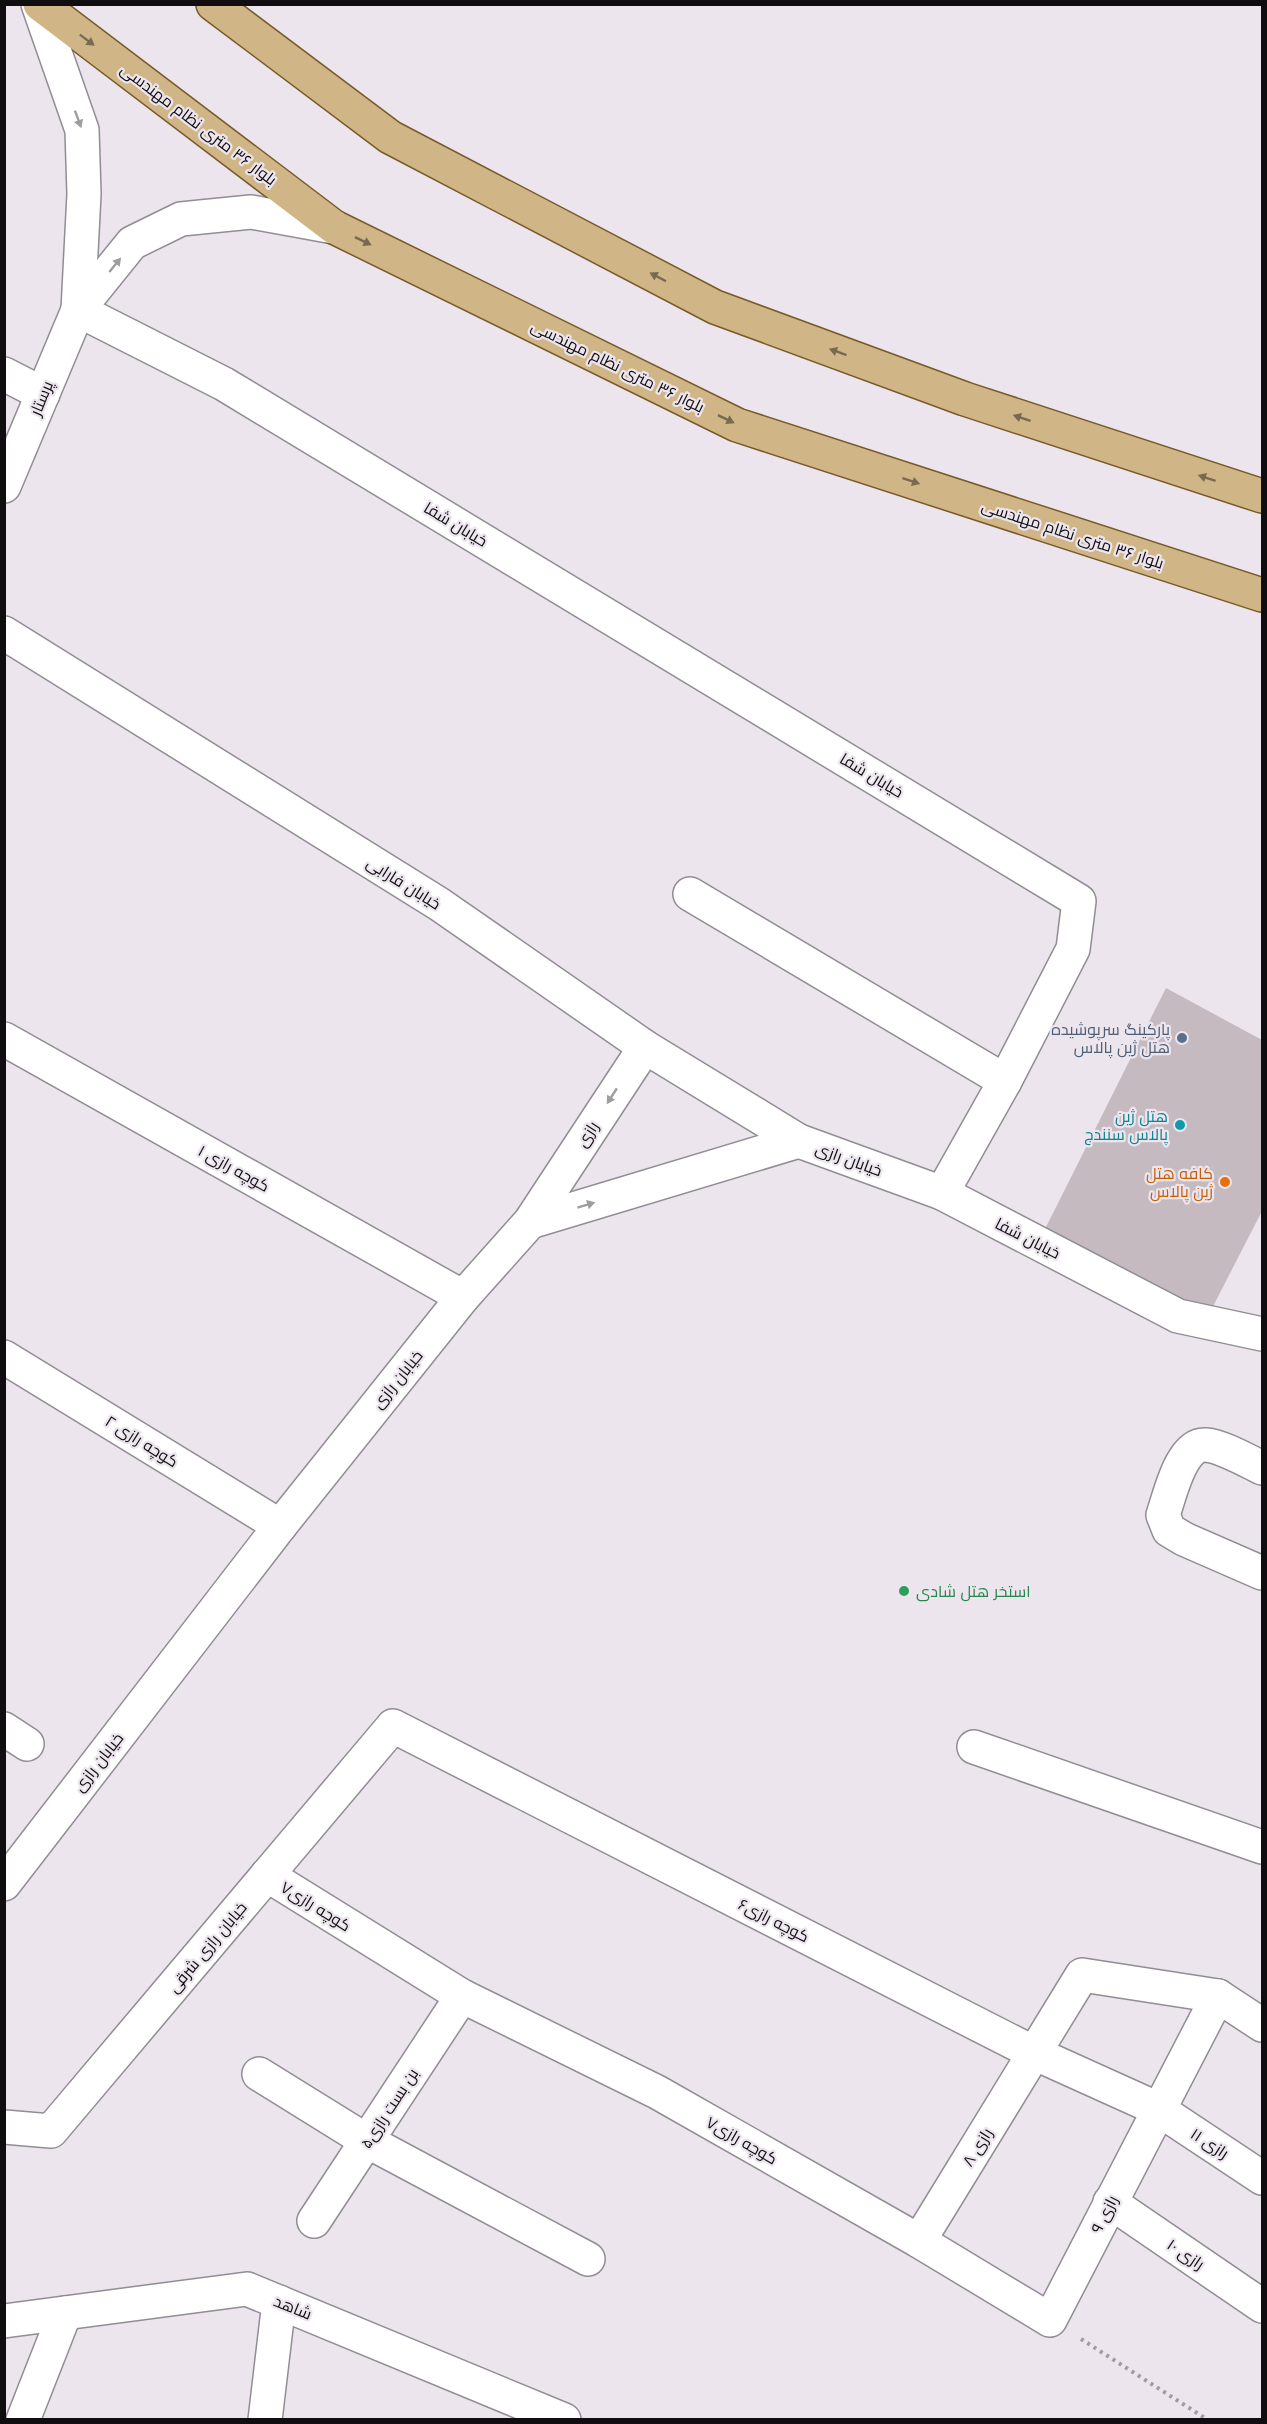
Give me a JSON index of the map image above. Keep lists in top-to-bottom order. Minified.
{"streets":{"main road":["بلوار ۳۶ متری نظام مهندسی"],"street":["پرستار","خیابان شفا","خیابان فارابی","رازی","خیابان رازی","کوچه رازی ۱","کوچه رازی ۲","کوچه رازی۷","کوچه رازی۶","خیابان رازی شرقی","بن بست رازی۵","رازی ۱۱","رازی ۸","رازی ۹","رازی ۱۰","شاهد"]},"crossings":[["پرستار","خیابان شفا"],["خیابان شفا","خیابان رازی"],["خیابان فارابی","رازی"],["خیابان فارابی","خیابان رازی"],["رازی","خیابان رازی"],["خیابان رازی","کوچه رازی ۱"],["خیابان رازی","کوچه رازی ۲"],["کوچه رازی۷","خیابان رازی شرقی"],["کوچه رازی۷","بن بست رازی۵"],["کوچه رازی۷","رازی ۸"],["کوچه رازی۷","رازی ۹"],["کوچه رازی۶","خیابان رازی شرقی"],["کوچه رازی۶","رازی ۱۱"],["کوچه رازی۶","رازی ۸"],["کوچه رازی۶","رازی ۹"],["رازی ۱۱","رازی ۹"],["رازی ۸","رازی ۹"],["رازی ۹","رازی ۱۰"]],"one_way":["رازی"],"places":["پارکینگ سرپوشیده هتل ژین پالاس","هتل ژین پالاس سنندج","کافه هتل ژین پالاس","استخر هتل شادی"]}
